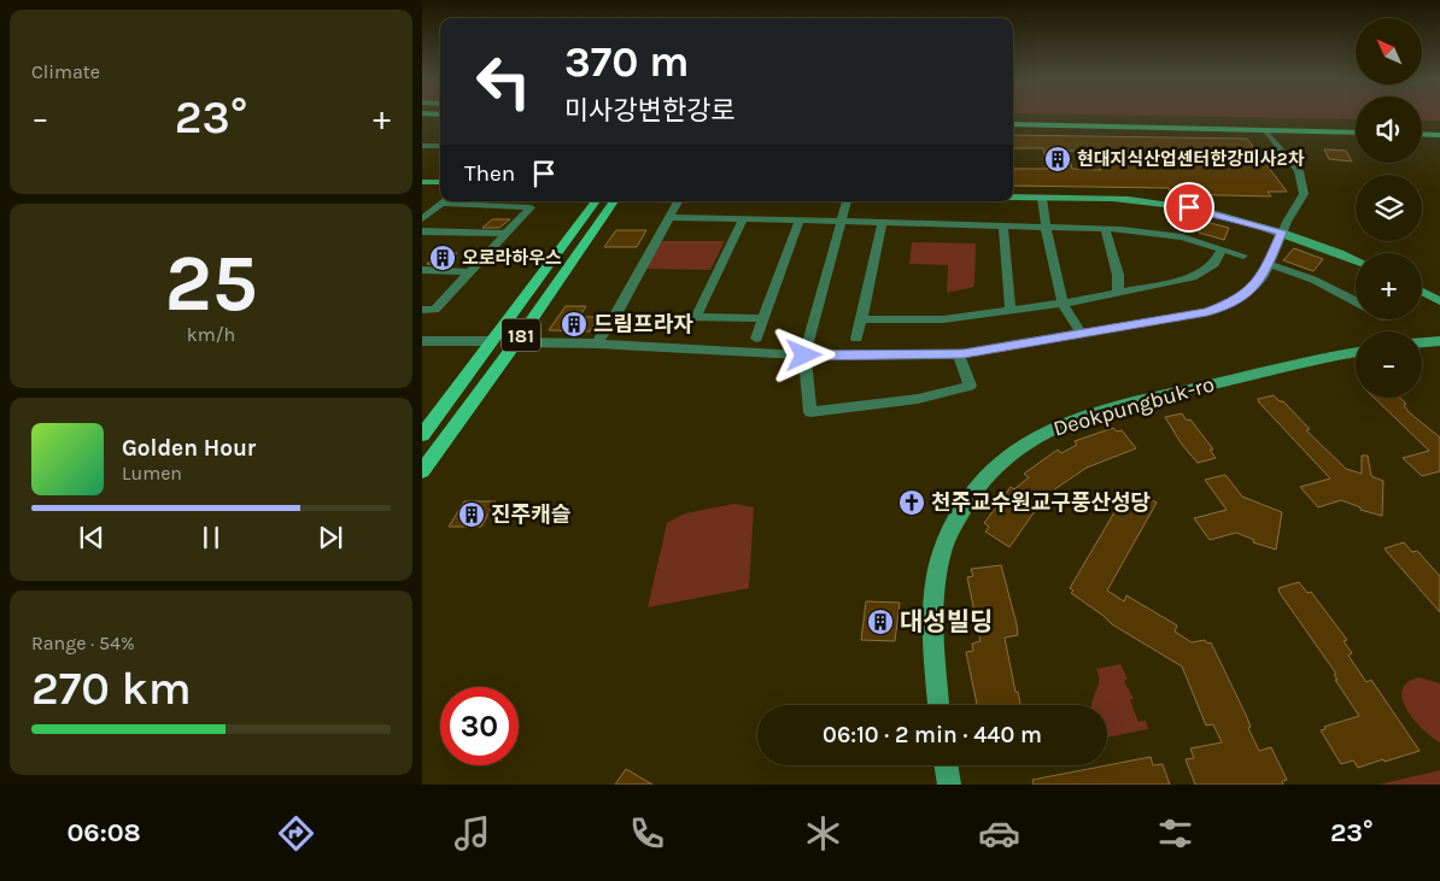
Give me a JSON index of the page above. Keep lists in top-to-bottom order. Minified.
{"streets":{"main road":["181"],"street":["Deokpungbuk-ro"]},"places":{"building":["현대지식산업센터한강미사2차","오로라하우스","드림프라자","진주캐슬","대성빌딩"],"church":["천주교수원교구풍산성당"]},"north":"top left","page":{"tile":["Climate",["25","km/h"],["Range · 54%","270 km"]],"map_buttons":["+","−"],"turn":["370 m","미사강변한강로"],"heat":["−","23°","+"],"then":"Then","song":["Golden Hour","Lumen"],"limit":"30","trip":"06:10 · 2 min · 440 m","tabs":["06:08","23°"]}}
